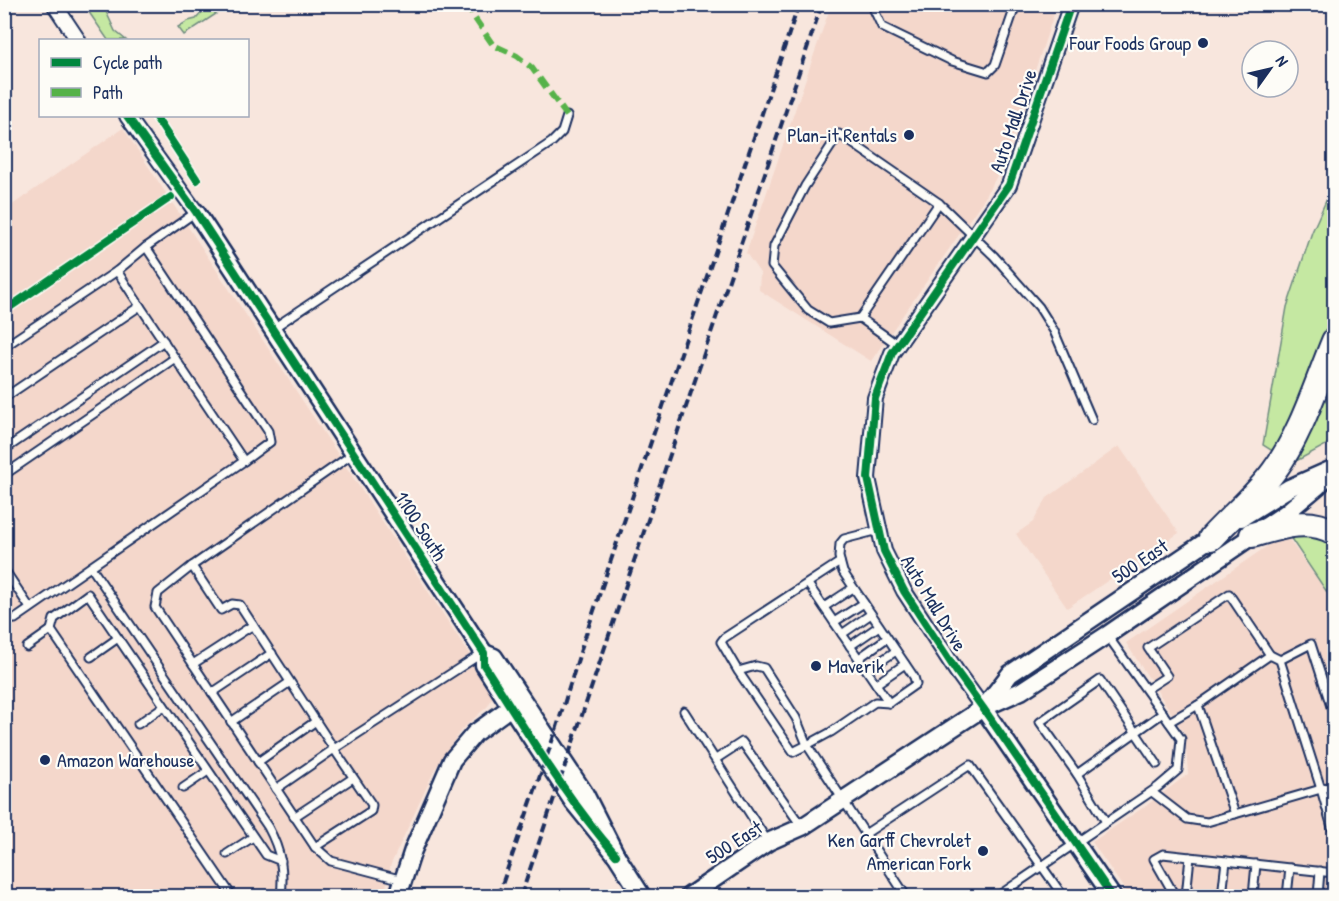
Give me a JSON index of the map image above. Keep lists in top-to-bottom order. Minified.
{"streets":{"street":["Auto Mall Drive","1100 South","500 East"]},"crossings":[["Auto Mall Drive","500 East"]],"places":["Four Foods Group","Plan-it Rentals","Maverik","Amazon Warehouse","Ken Garff Chevrolet American Fork"],"legend":["Cycle path","Path"],"north":"top right"}
